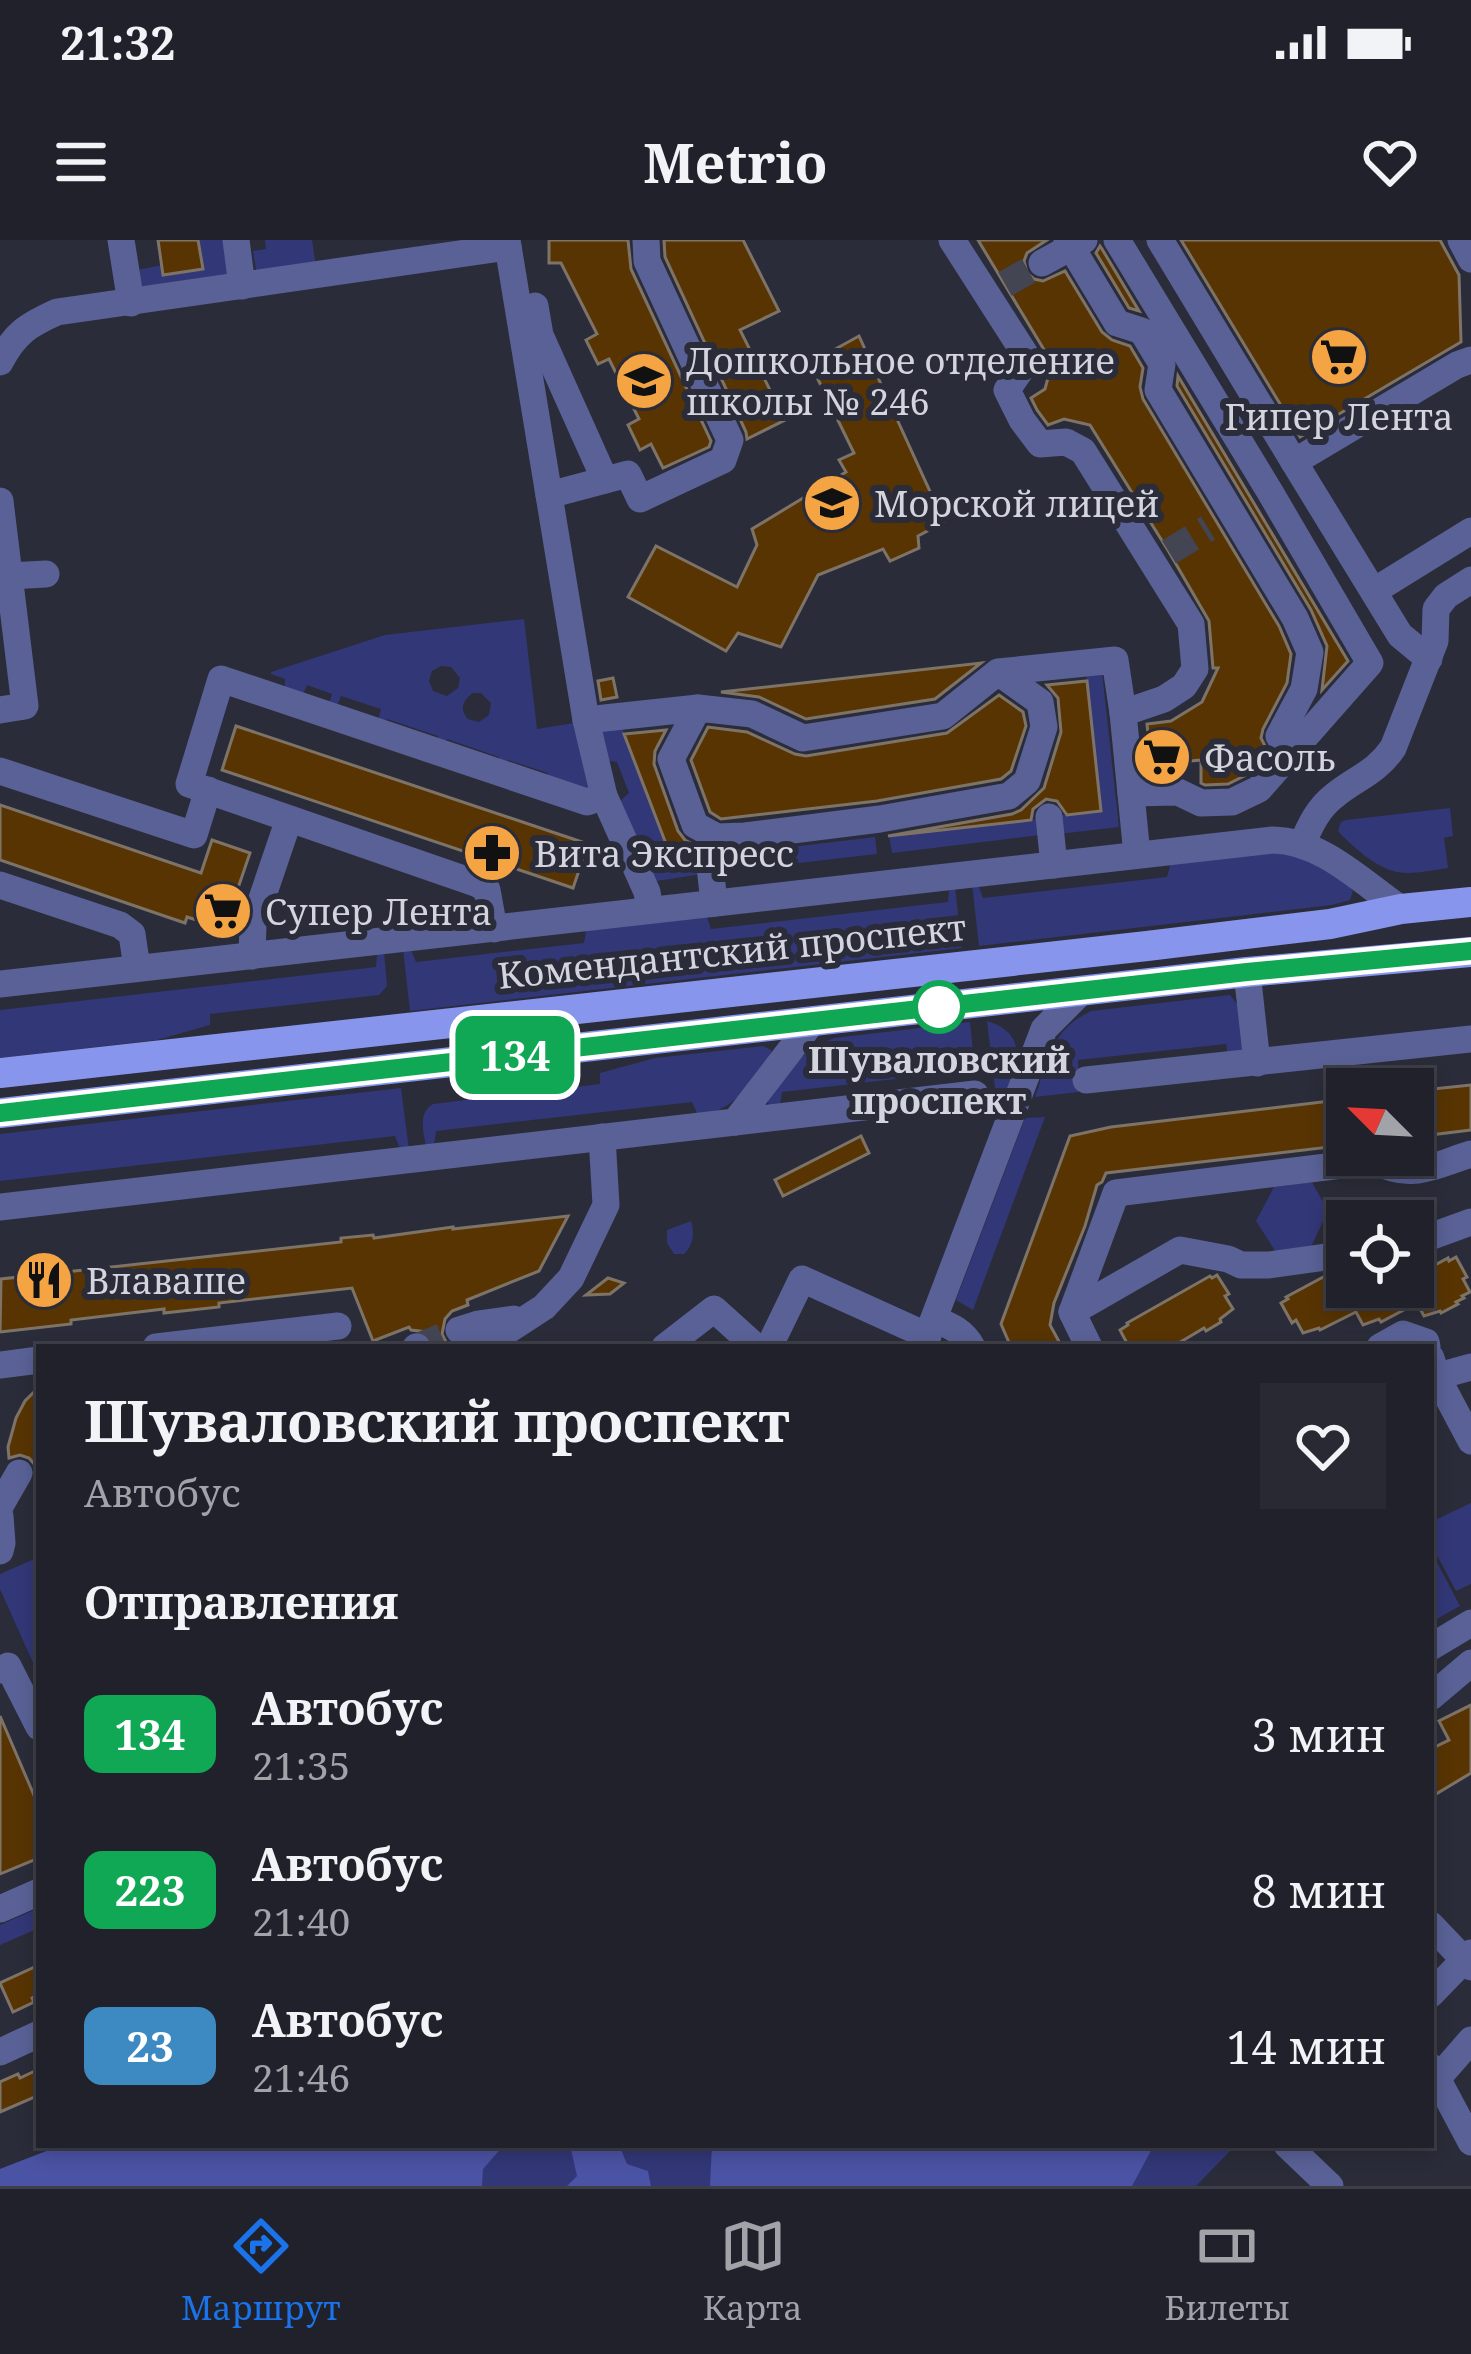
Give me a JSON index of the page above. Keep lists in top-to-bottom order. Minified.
{"streets":{"main road":["Комендантский проспект"]},"places":{"supermarket":["Гипер Лента","Фасоль","Супер Лента"],"school or university":["Дошкольное отделение школы № 246","Морской лицей"],"pharmacy":["Вита Экспресс"],"other":["Шуваловский проспект"],"restaurant":["Влаваше"]},"lines":["bus line 134"],"north":"top left","page":{"status":"21:32","header":"Metrio","on_map":"134","heading":[["Шуваловский проспект","Автобус"],"Отправления"],"list":[{"mark":"134","name":"Автобус","note":"21:35","value":"3 мин"},{"mark":"223","name":"Автобус","note":"21:40","value":"8 мин"},{"mark":"23","name":"Автобус","note":"21:46","value":"14 мин"}],"tabs":["Маршрут","Карта","Билеты"]}}
